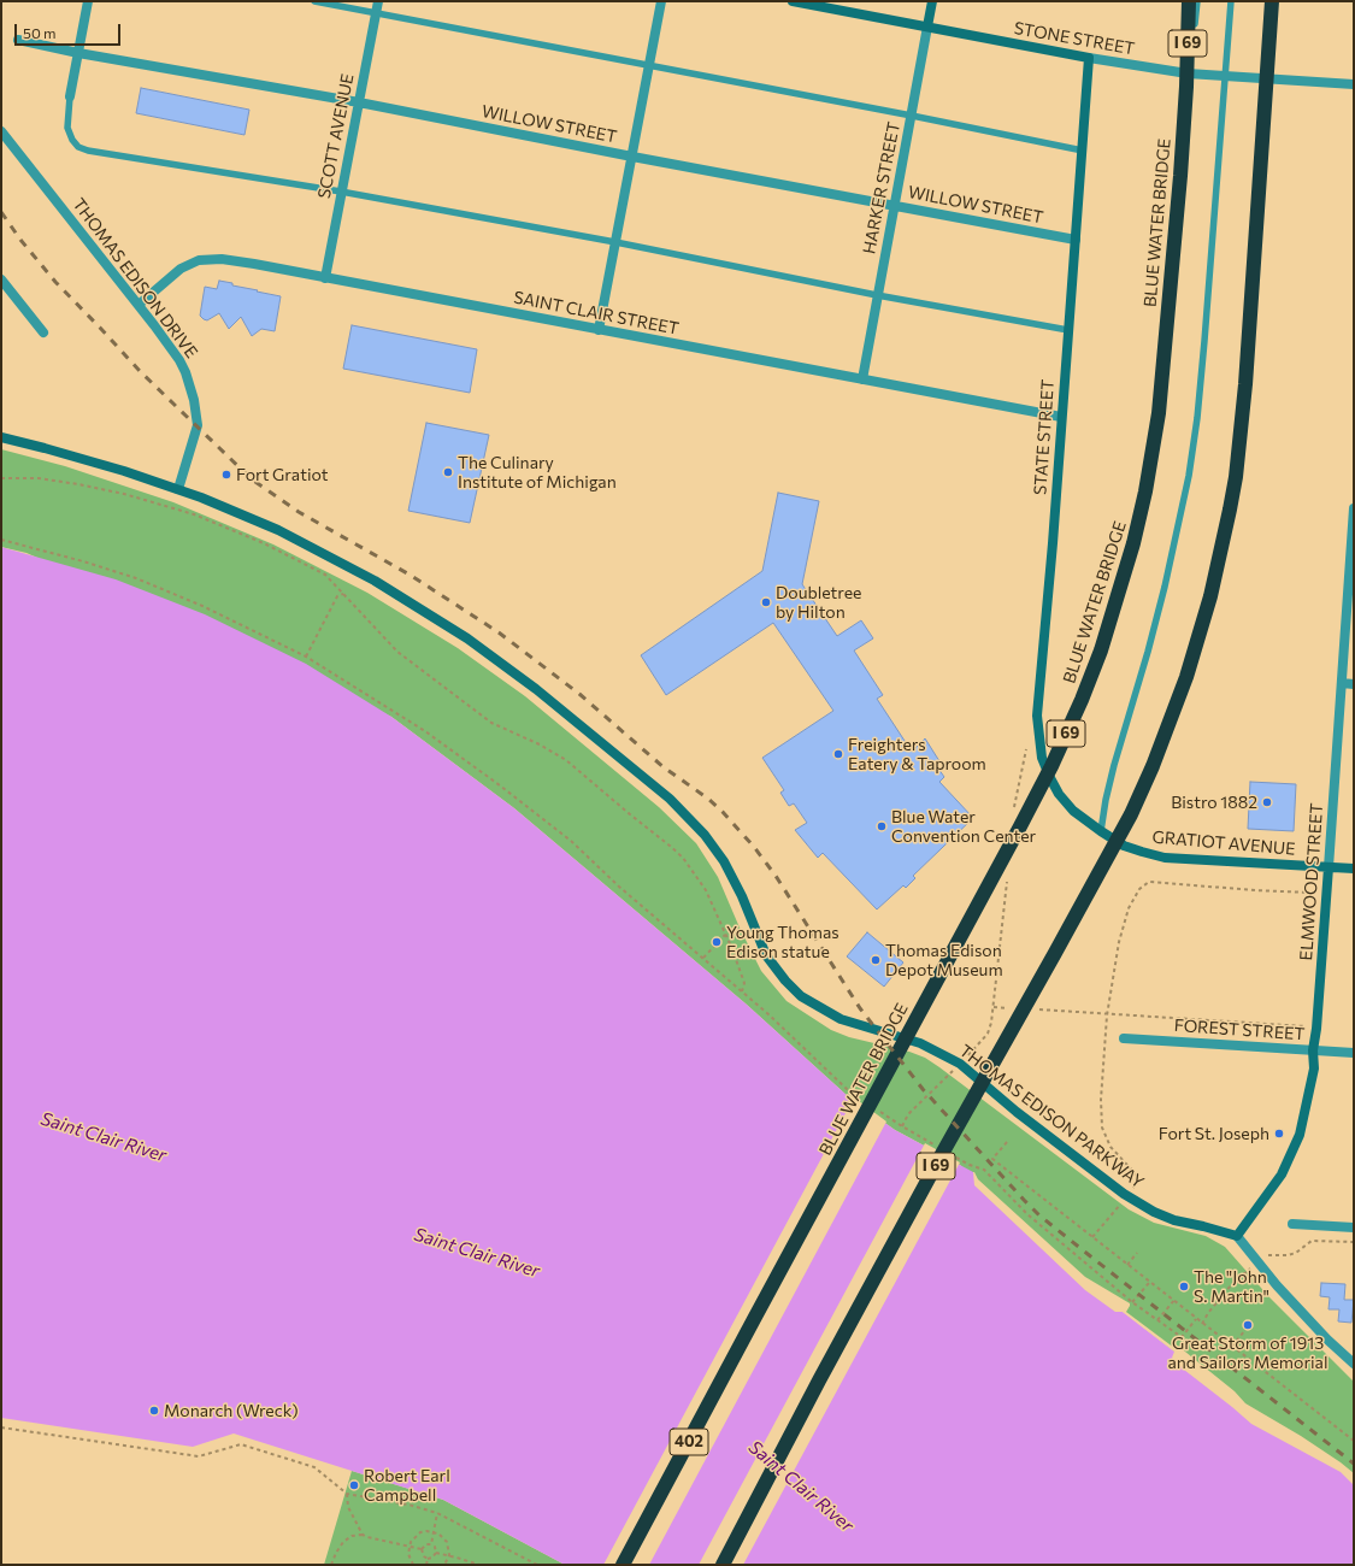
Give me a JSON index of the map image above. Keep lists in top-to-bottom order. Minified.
{"streets":{"highway":["I 69","BLUE WATER BRIDGE","402"],"street":["STONE STREET","WILLOW STREET","SCOTT AVENUE","HARKER STREET","THOMAS EDISON DRIVE","SAINT CLAIR STREET","STATE STREET","GRATIOT AVENUE","ELMWOOD STREET","FOREST STREET","THOMAS EDISON PARKWAY"]},"crossings":[["STONE STREET","HARKER STREET"],["STONE STREET","STATE STREET"],["WILLOW STREET","SCOTT AVENUE"],["WILLOW STREET","HARKER STREET"],["WILLOW STREET","STATE STREET"],["SCOTT AVENUE","SAINT CLAIR STREET"],["HARKER STREET","SAINT CLAIR STREET"],["THOMAS EDISON DRIVE","SAINT CLAIR STREET"],["THOMAS EDISON DRIVE","THOMAS EDISON PARKWAY"],["SAINT CLAIR STREET","STATE STREET"],["STATE STREET","GRATIOT AVENUE"],["GRATIOT AVENUE","ELMWOOD STREET"],["ELMWOOD STREET","FOREST STREET"],["ELMWOOD STREET","THOMAS EDISON PARKWAY"]],"water":["Saint Clair River"],"places":["The Culinary Institute of Michigan","Fort Gratiot","Doubletree by Hilton","Freighters Eatery & Taproom","Bistro 1882","Blue Water Convention Center","Young Thomas Edison statue","Thomas Edison Depot Museum","Fort St. Joseph","The \"John S. Martin\"","Great Storm of 1913 and Sailors Memorial","Monarch (Wreck)","Robert Earl Campbell"],"scale_bar":"50 m"}
